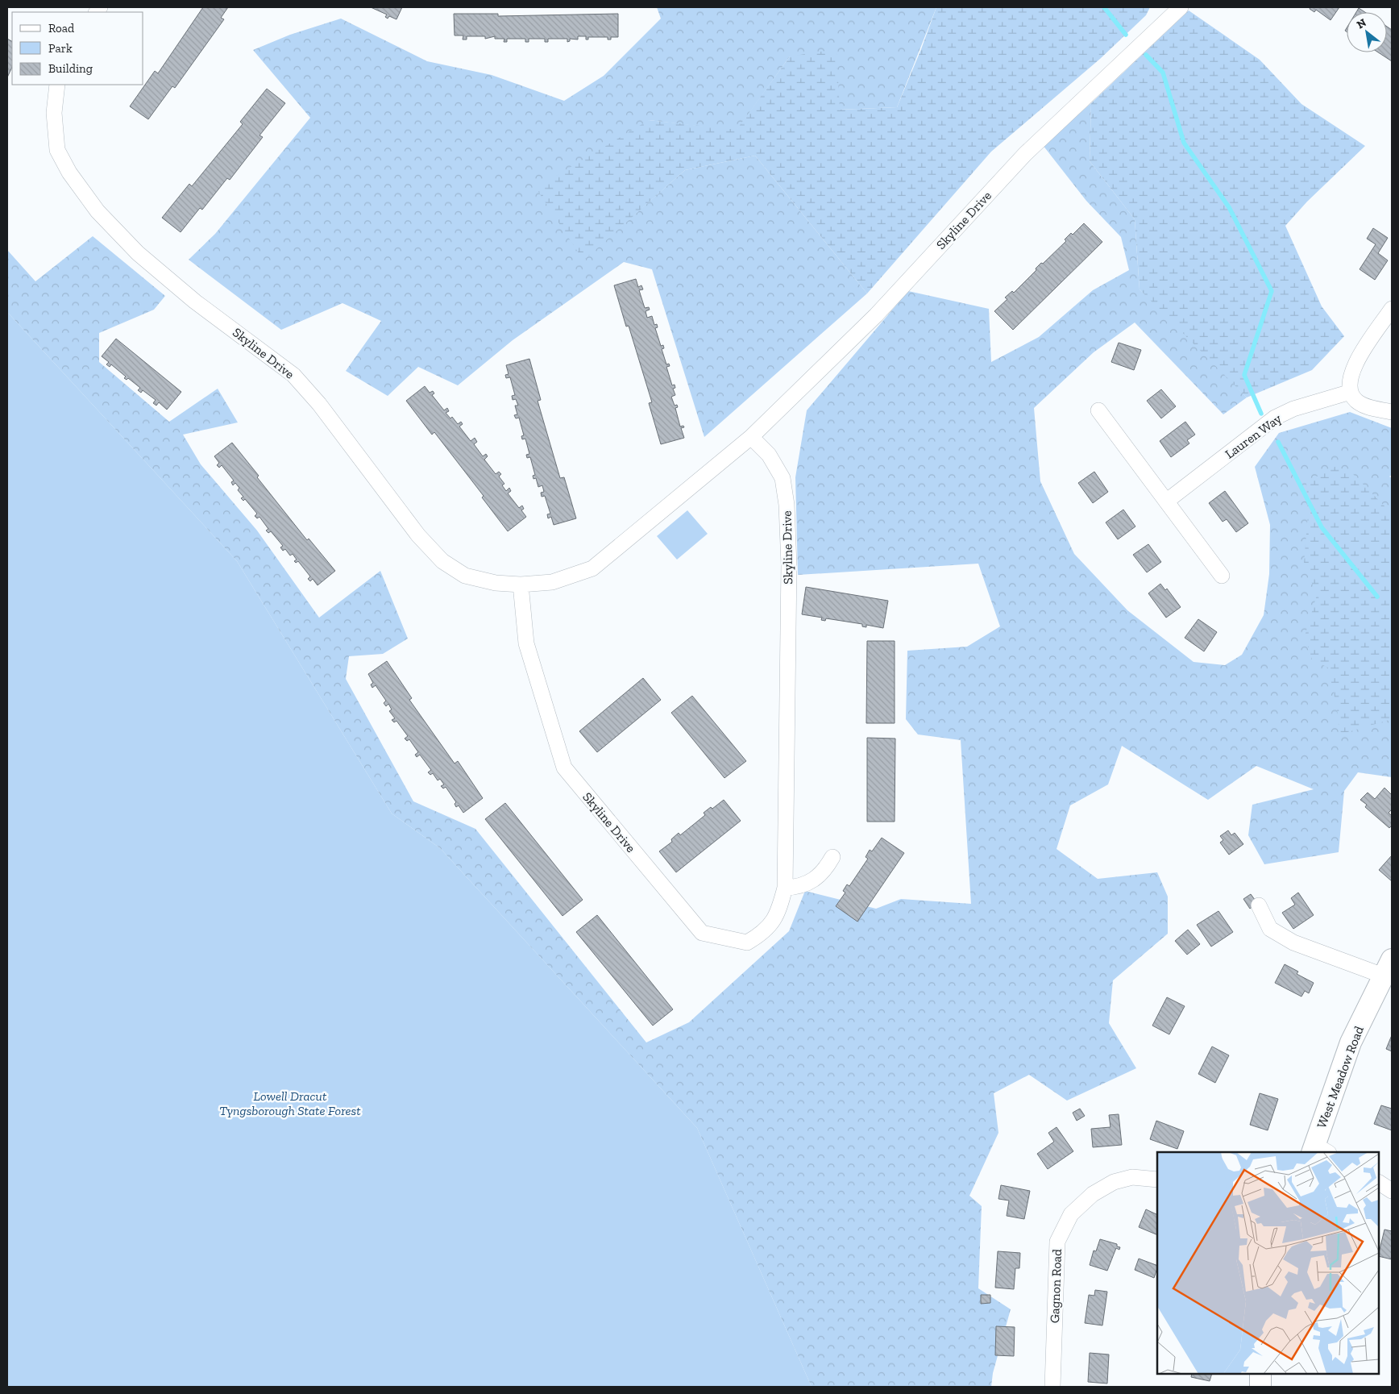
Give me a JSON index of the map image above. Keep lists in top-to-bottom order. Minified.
{"streets":{"street":["Skyline Drive","Lauren Way","West Meadow Road","Gagnon Road"]},"parks":["Lowell Dracut Tyngsborough State Forest"],"legend":["Road","Park","Building"],"north":"top left"}
